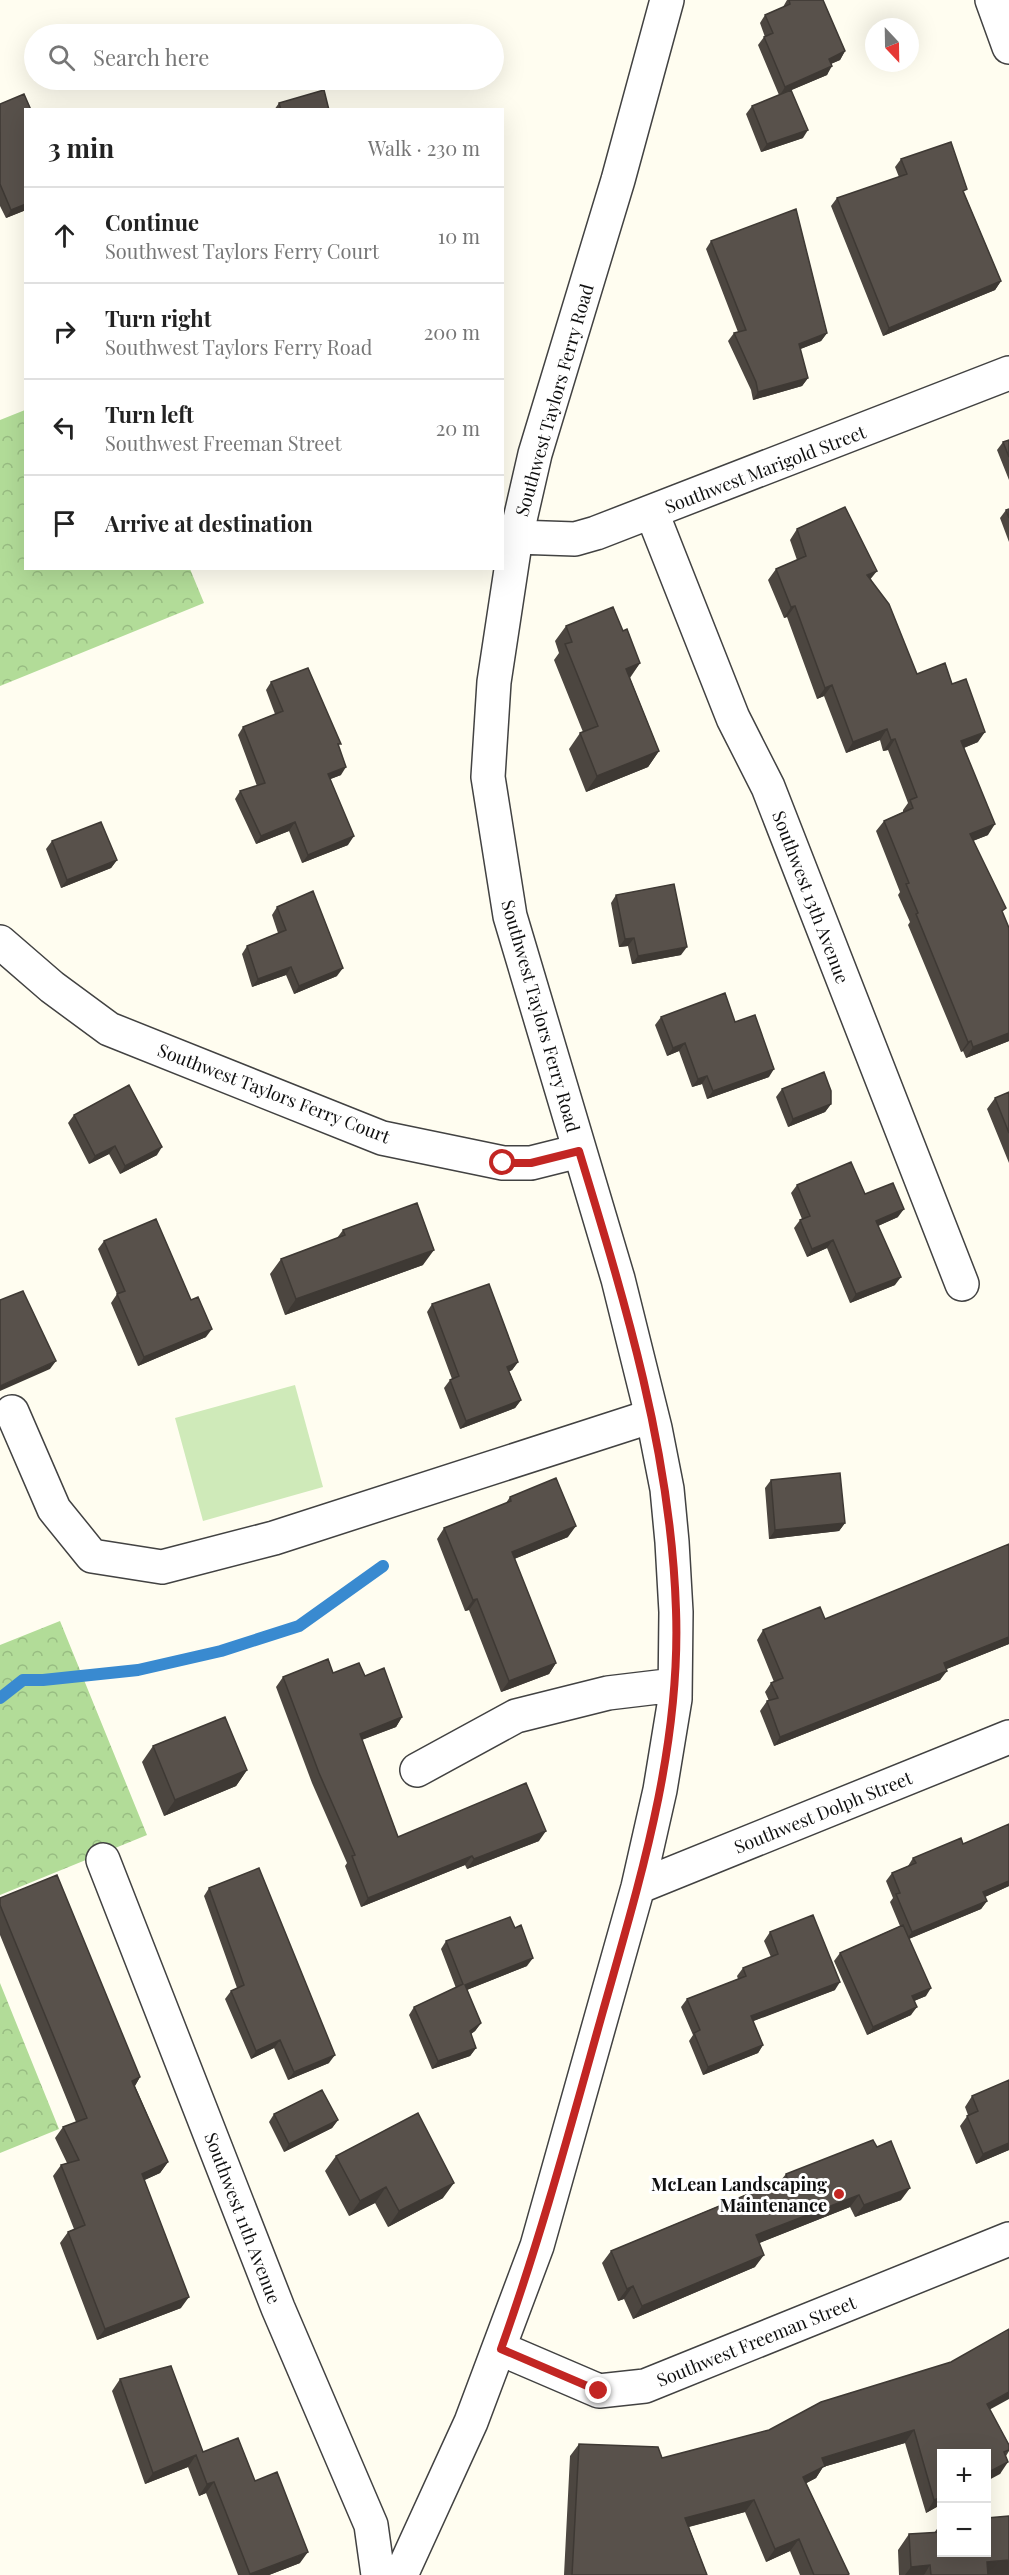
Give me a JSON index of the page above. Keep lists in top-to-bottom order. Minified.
{"streets":{"street":["Southwest Taylors Ferry Road","Southwest Marigold Street","Southwest 13th Avenue","Southwest Taylors Ferry Court","Southwest Dolph Street","Southwest 11th Avenue","Southwest Freeman Street"]},"crossings":[["Southwest Taylors Ferry Road","Southwest Marigold Street"],["Southwest Taylors Ferry Road","Southwest Taylors Ferry Court"],["Southwest Taylors Ferry Road","Southwest Dolph Street"],["Southwest Taylors Ferry Road","Southwest Freeman Street"],["Southwest Marigold Street","Southwest 13th Avenue"]],"places":["McLean Landscaping Maintenance"],"north":"bottom","page":{"search":"Search here","heading":["3 min","Walk · 230 m"],"list":[["Continue","Southwest Taylors Ferry Court","10 m"],["Turn right","Southwest Taylors Ferry Road","200 m"],["Turn left","Southwest Freeman Street","20 m"],"Arrive at destination"],"map_buttons":["+","−"]}}
